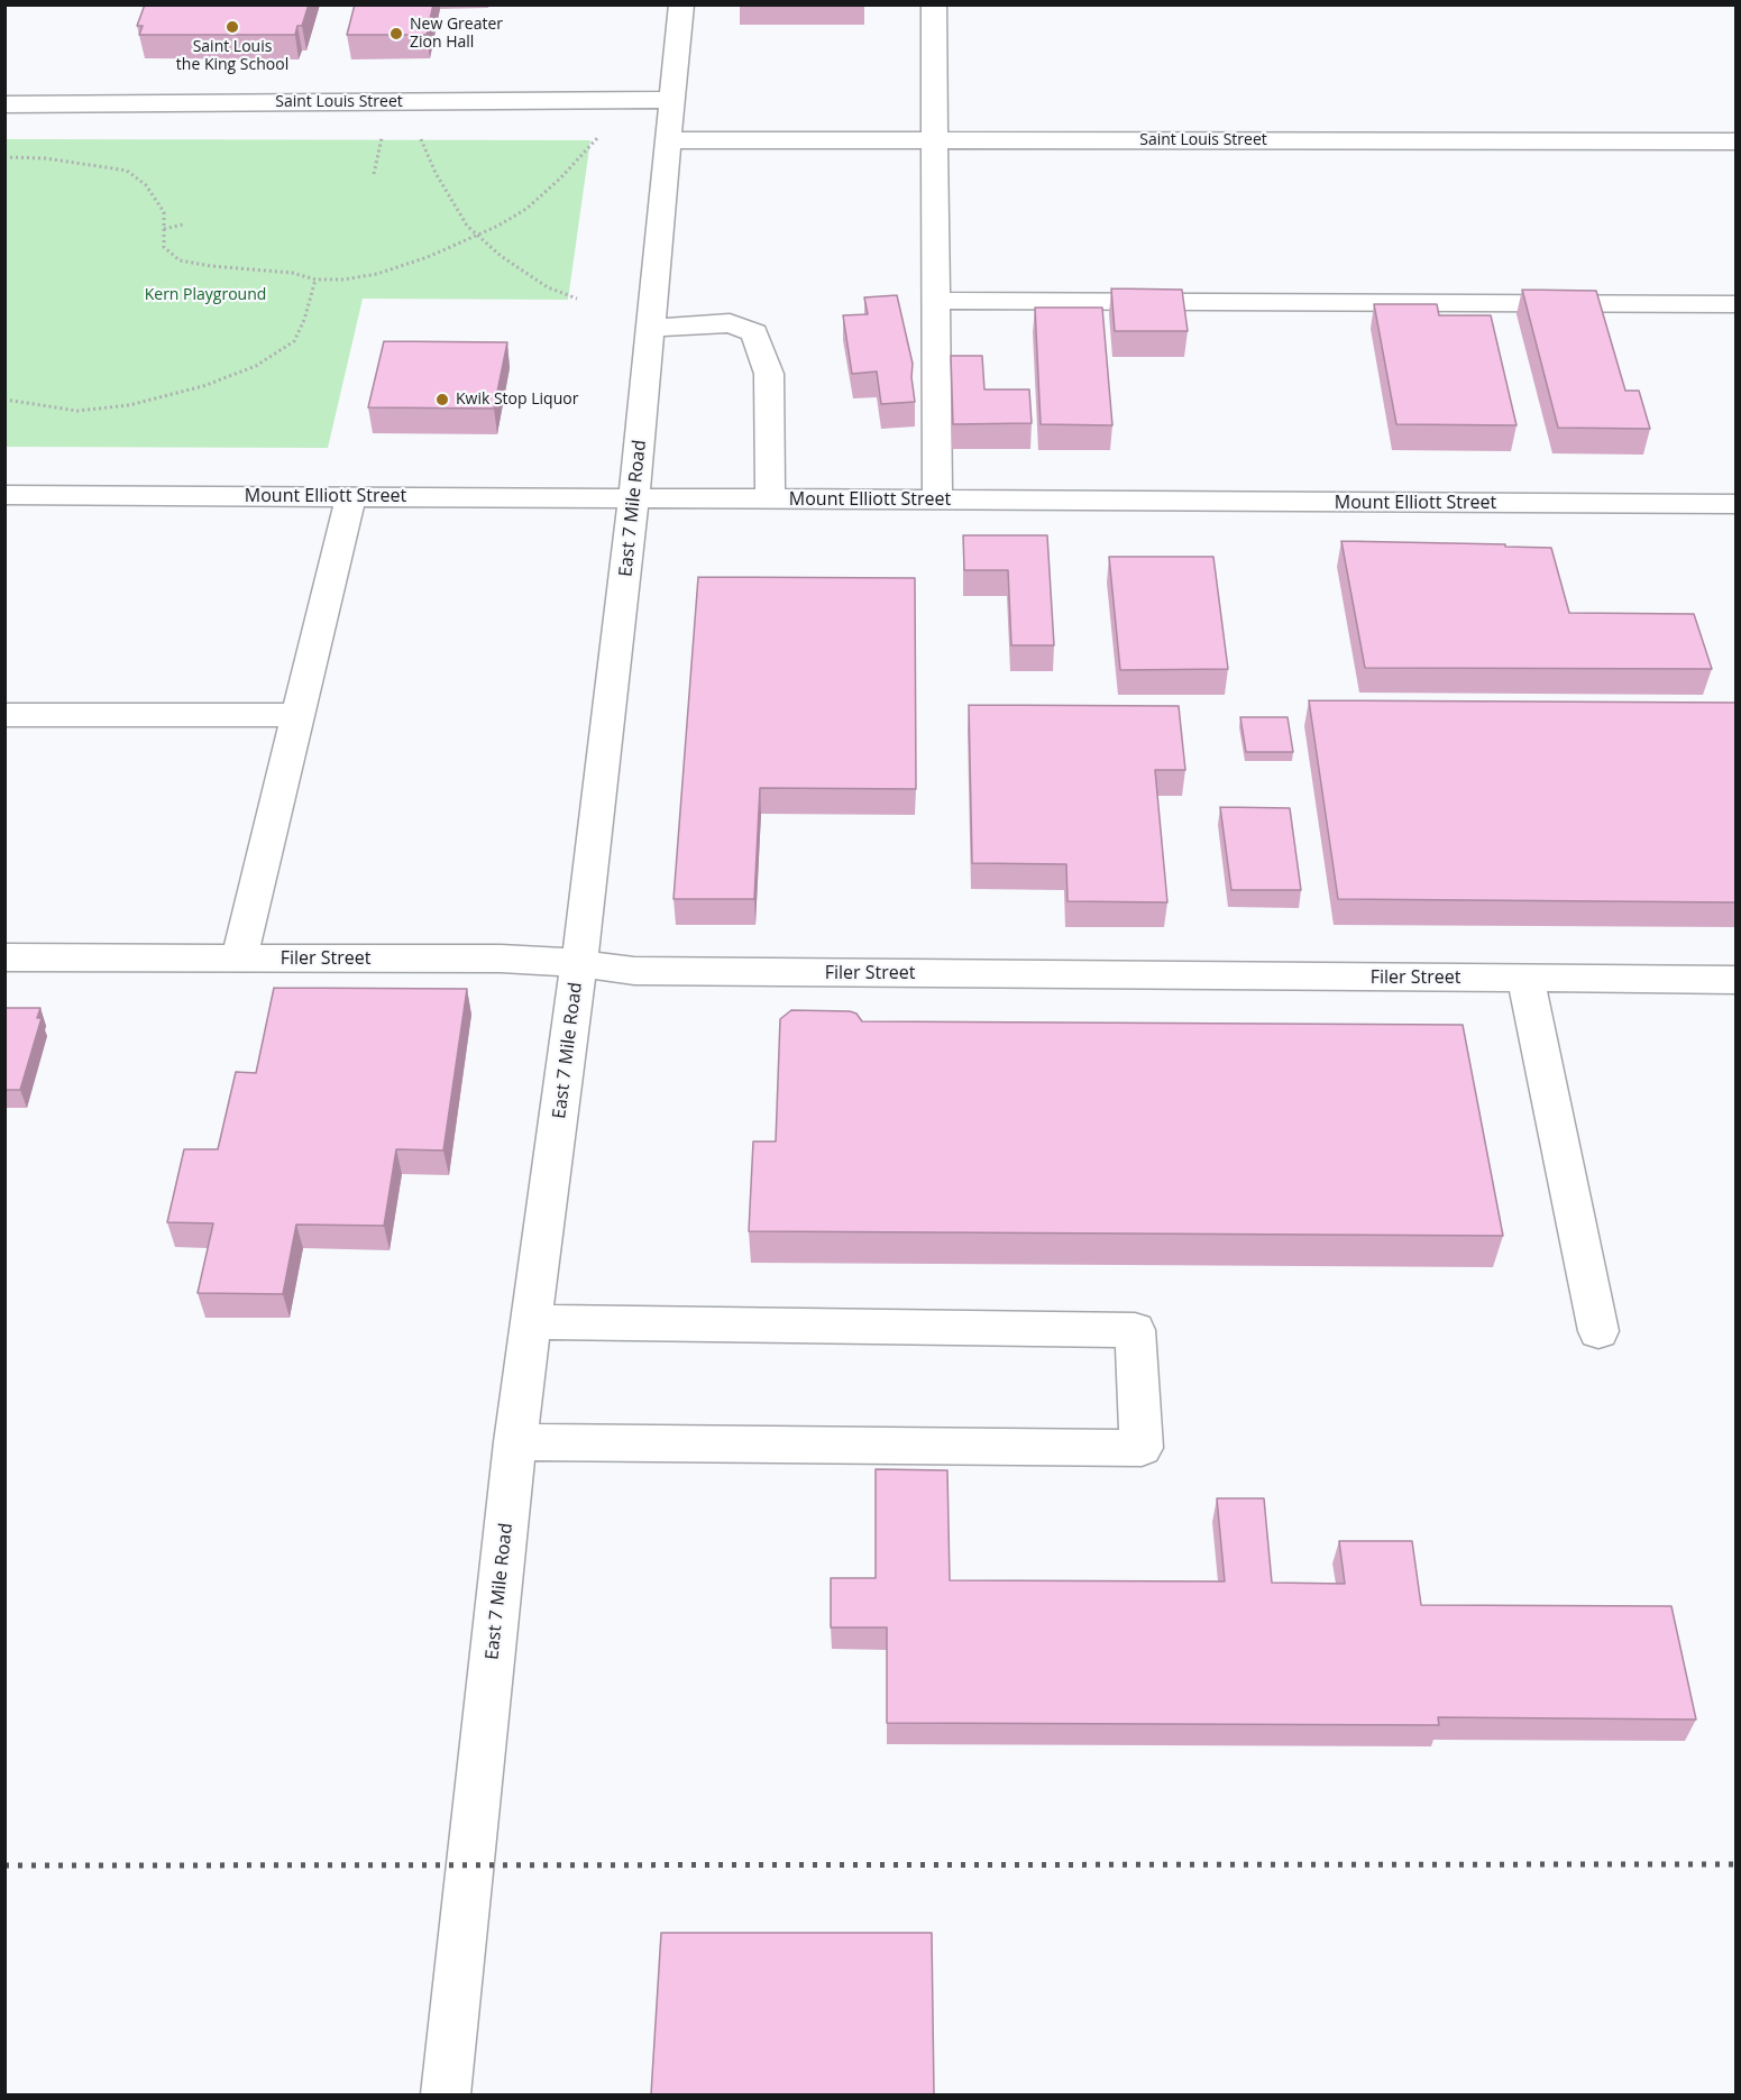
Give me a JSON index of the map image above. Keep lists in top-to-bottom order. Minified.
{"streets":{"street":["Saint Louis Street","Mount Elliott Street","East 7 Mile Road","Filer Street"]},"crossings":[["Saint Louis Street","East 7 Mile Road"],["Mount Elliott Street","East 7 Mile Road"],["East 7 Mile Road","Filer Street"]],"parks":["Kern Playground"],"places":["Saint Louis the King School","New Greater Zion Hall","Kwik Stop Liquor"]}
